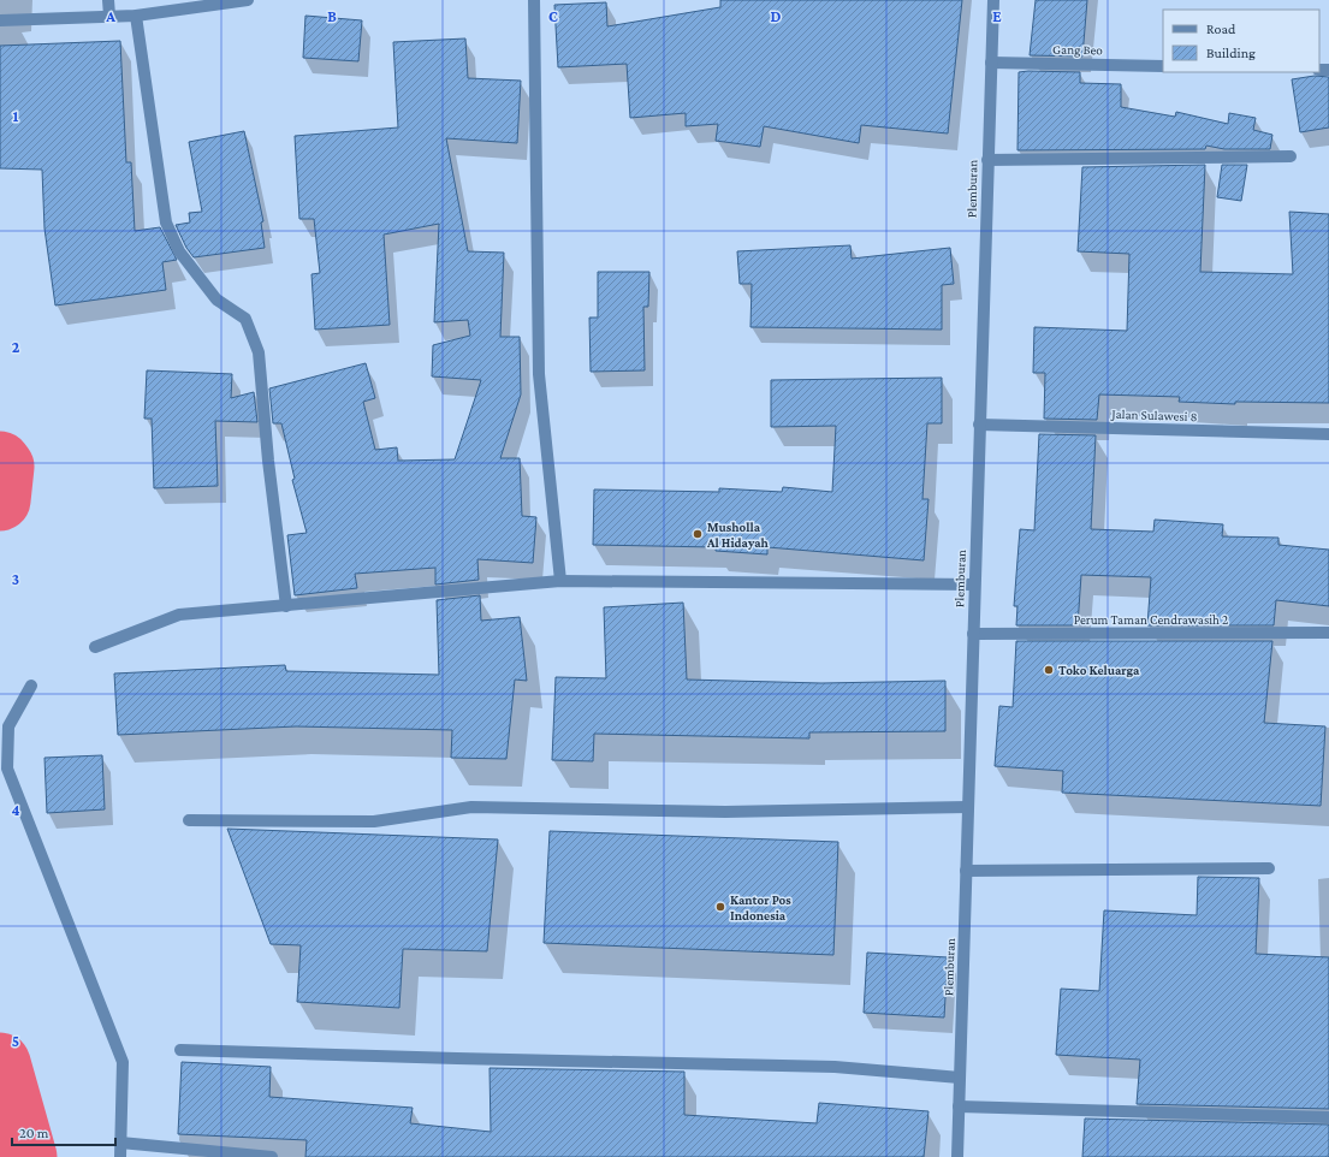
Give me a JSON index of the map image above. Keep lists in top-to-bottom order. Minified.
{"streets":{"street":["Gang Beo","Plemburan","Jalan Sulawesi 8","Perum Taman Cendrawasih 2"]},"crossings":[["Gang Beo","Plemburan"],["Plemburan","Jalan Sulawesi 8"],["Plemburan","Perum Taman Cendrawasih 2"]],"places":["Musholla Al Hidayah","Toko Keluarga","Kantor Pos Indonesia"],"legend":["Road","Building"],"scale_bar":"20 m","grid":{"columns":["A","B","C","D","E"],"rows":["1","2","3","4","5"]}}
